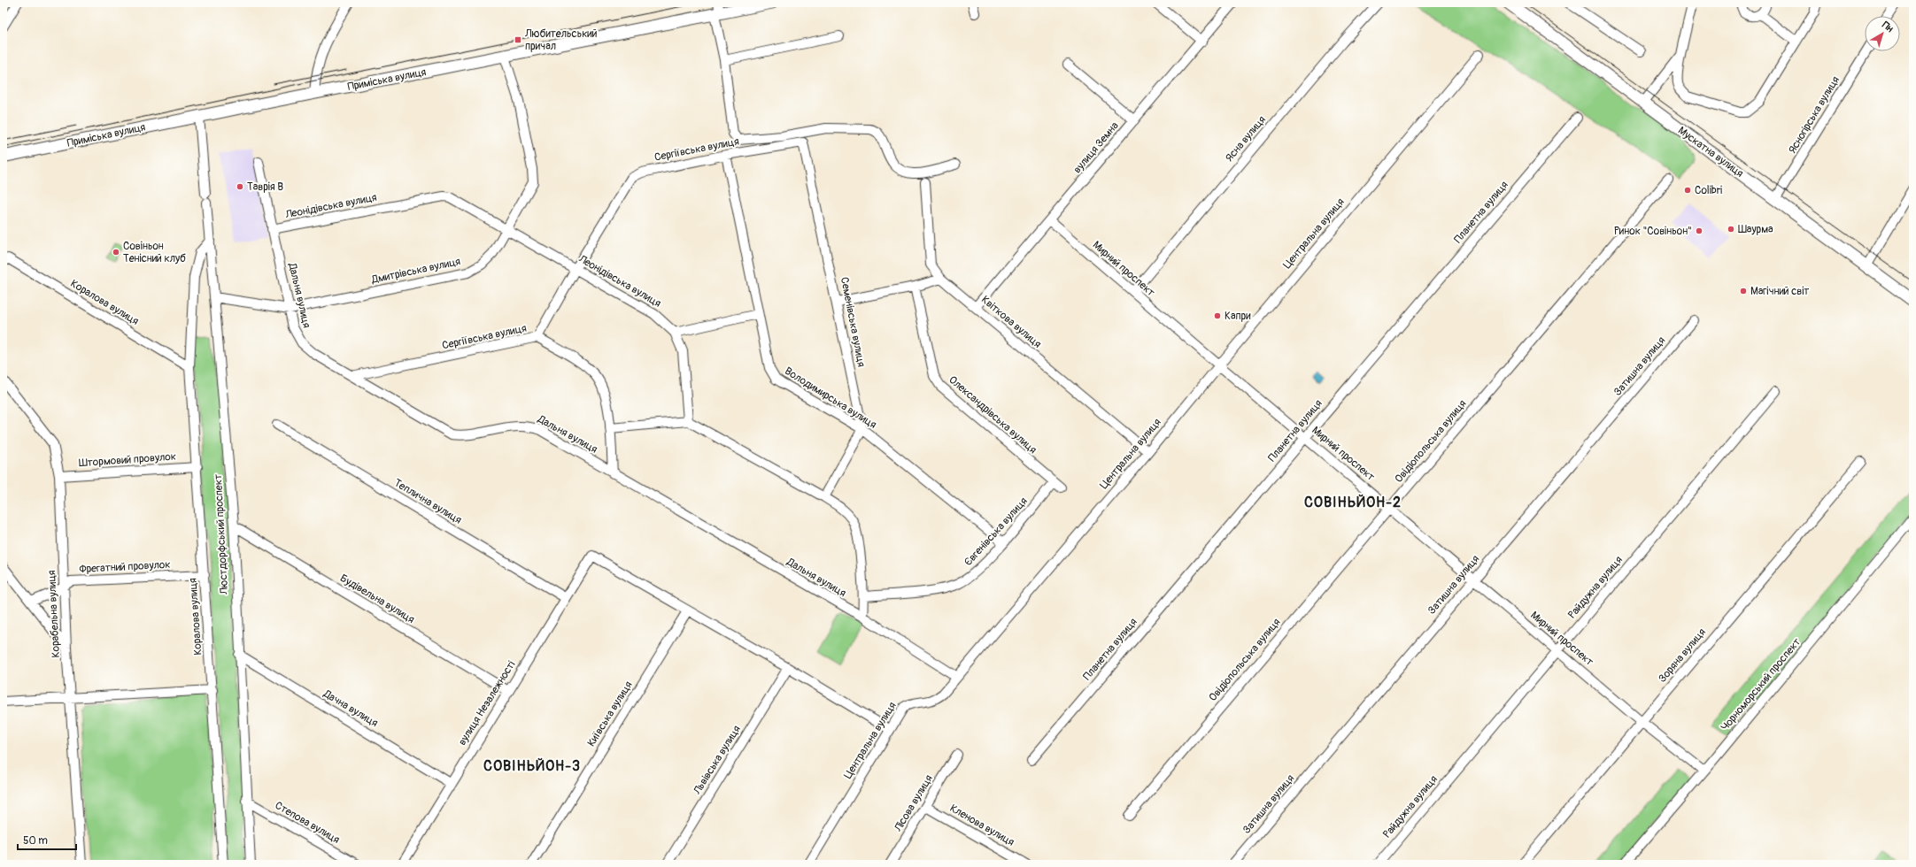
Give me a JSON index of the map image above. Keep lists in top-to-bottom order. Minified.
{"streets":{"street":["Приміська вулиця","Ясногірська вулиця","Ясна вулиця","вулиця Земна","Сергіївська вулиця","Мускатна вулиця","Леонідівська вулиця","Планетна вулиця","Центральна вулиця","Мирний проспект","Дмитрівська вулиця","Дальня вулиця","Коралова вулиця","Семенівська вулиця","Квіткова вулиця","Затишна вулиця","Володимирська вулиця","Олександрівська вулиця","Овідіопольська вулиця","Штормовий провулок","Теплична вулиця","Євгенівська вулиця","Люстдорфський проспект","Фрегатний провулок","Райдужна вулиця","Будівельна вулиця","Корабельна вулиця","Зоряна вулиця","Чорноморський проспект","вулиця Незалежності","Дачна вулиця","Київська вулиця","Львівська вулиця","Лісова вулиця","Степова вулиця","Кленова вулиця"]},"crossings":[["Приміська вулиця","Дмитрівська вулиця"],["Ясногірська вулиця","Мускатна вулиця"],["Ясна вулиця","Мирний проспект"],["вулиця Земна","Мирний проспект"],["вулиця Земна","Квіткова вулиця"],["Сергіївська вулиця","Леонідівська вулиця"],["Сергіївська вулиця","Дальня вулиця"],["Сергіївська вулиця","Семенівська вулиця"],["Сергіївська вулиця","Володимирська вулиця"],["Леонідівська вулиця","Дмитрівська вулиця"],["Леонідівська вулиця","Дальня вулиця"],["Планетна вулиця","Мирний проспект"],["Центральна вулиця","Мирний проспект"],["Центральна вулиця","Дальня вулиця"],["Центральна вулиця","Квіткова вулиця"],["Мирний проспект","Затишна вулиця"],["Мирний проспект","Овідіопольська вулиця"],["Мирний проспект","Райдужна вулиця"],["Мирний проспект","Зоряна вулиця"],["Мирний проспект","Чорноморський проспект"],["Дмитрівська вулиця","Дальня вулиця"],["Дмитрівська вулиця","Люстдорфський проспект"],["Коралова вулиця","Штормовий провулок"],["Коралова вулиця","Люстдорфський проспект"],["Коралова вулиця","Фрегатний провулок"],["Семенівська вулиця","Володимирська вулиця"],["Володимирська вулиця","Євгенівська вулиця"],["Олександрівська вулиця","Євгенівська вулиця"],["Штормовий провулок","Корабельна вулиця"],["Теплична вулиця","вулиця Незалежності"],["Люстдорфський проспект","Будівельна вулиця"],["Люстдорфський проспект","Дачна вулиця"],["Люстдорфський проспект","Степова вулиця"],["Фрегатний провулок","Корабельна вулиця"],["Будівельна вулиця","вулиця Незалежності"],["вулиця Незалежності","Дачна вулиця"],["вулиця Незалежності","Київська вулиця"],["Лісова вулиця","Кленова вулиця"]],"districts":["СОВІНЬЙОН-2","СОВІНЬЙОН-3"],"places":{"transit":["Любительський причал"],"other":["Таврія В","Colibri","Шаурма","Ринок \"Совіньон\"","Совіньон Тенісний клуб","Магічний світ","Капри"]},"scale_bar":"50 m","north":"top right"}
